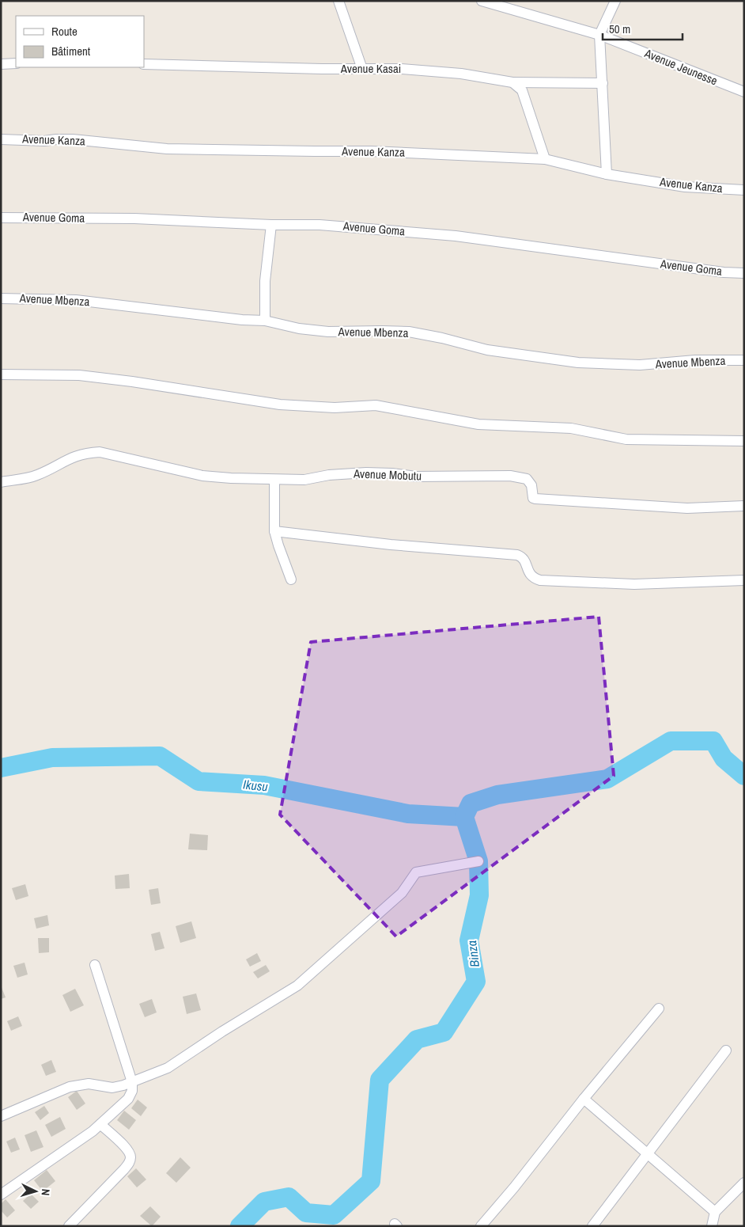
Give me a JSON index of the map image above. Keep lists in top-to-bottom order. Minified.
{"streets":{"street":["Avenue Jeunesse","Avenue Kasai","Avenue Kanza","Avenue Goma","Avenue Mbenza","Avenue Mobutu"]},"water":["Ikusu","Binza"],"legend":["Route","Bâtiment"],"scale_bar":"50 m","north":"right"}
